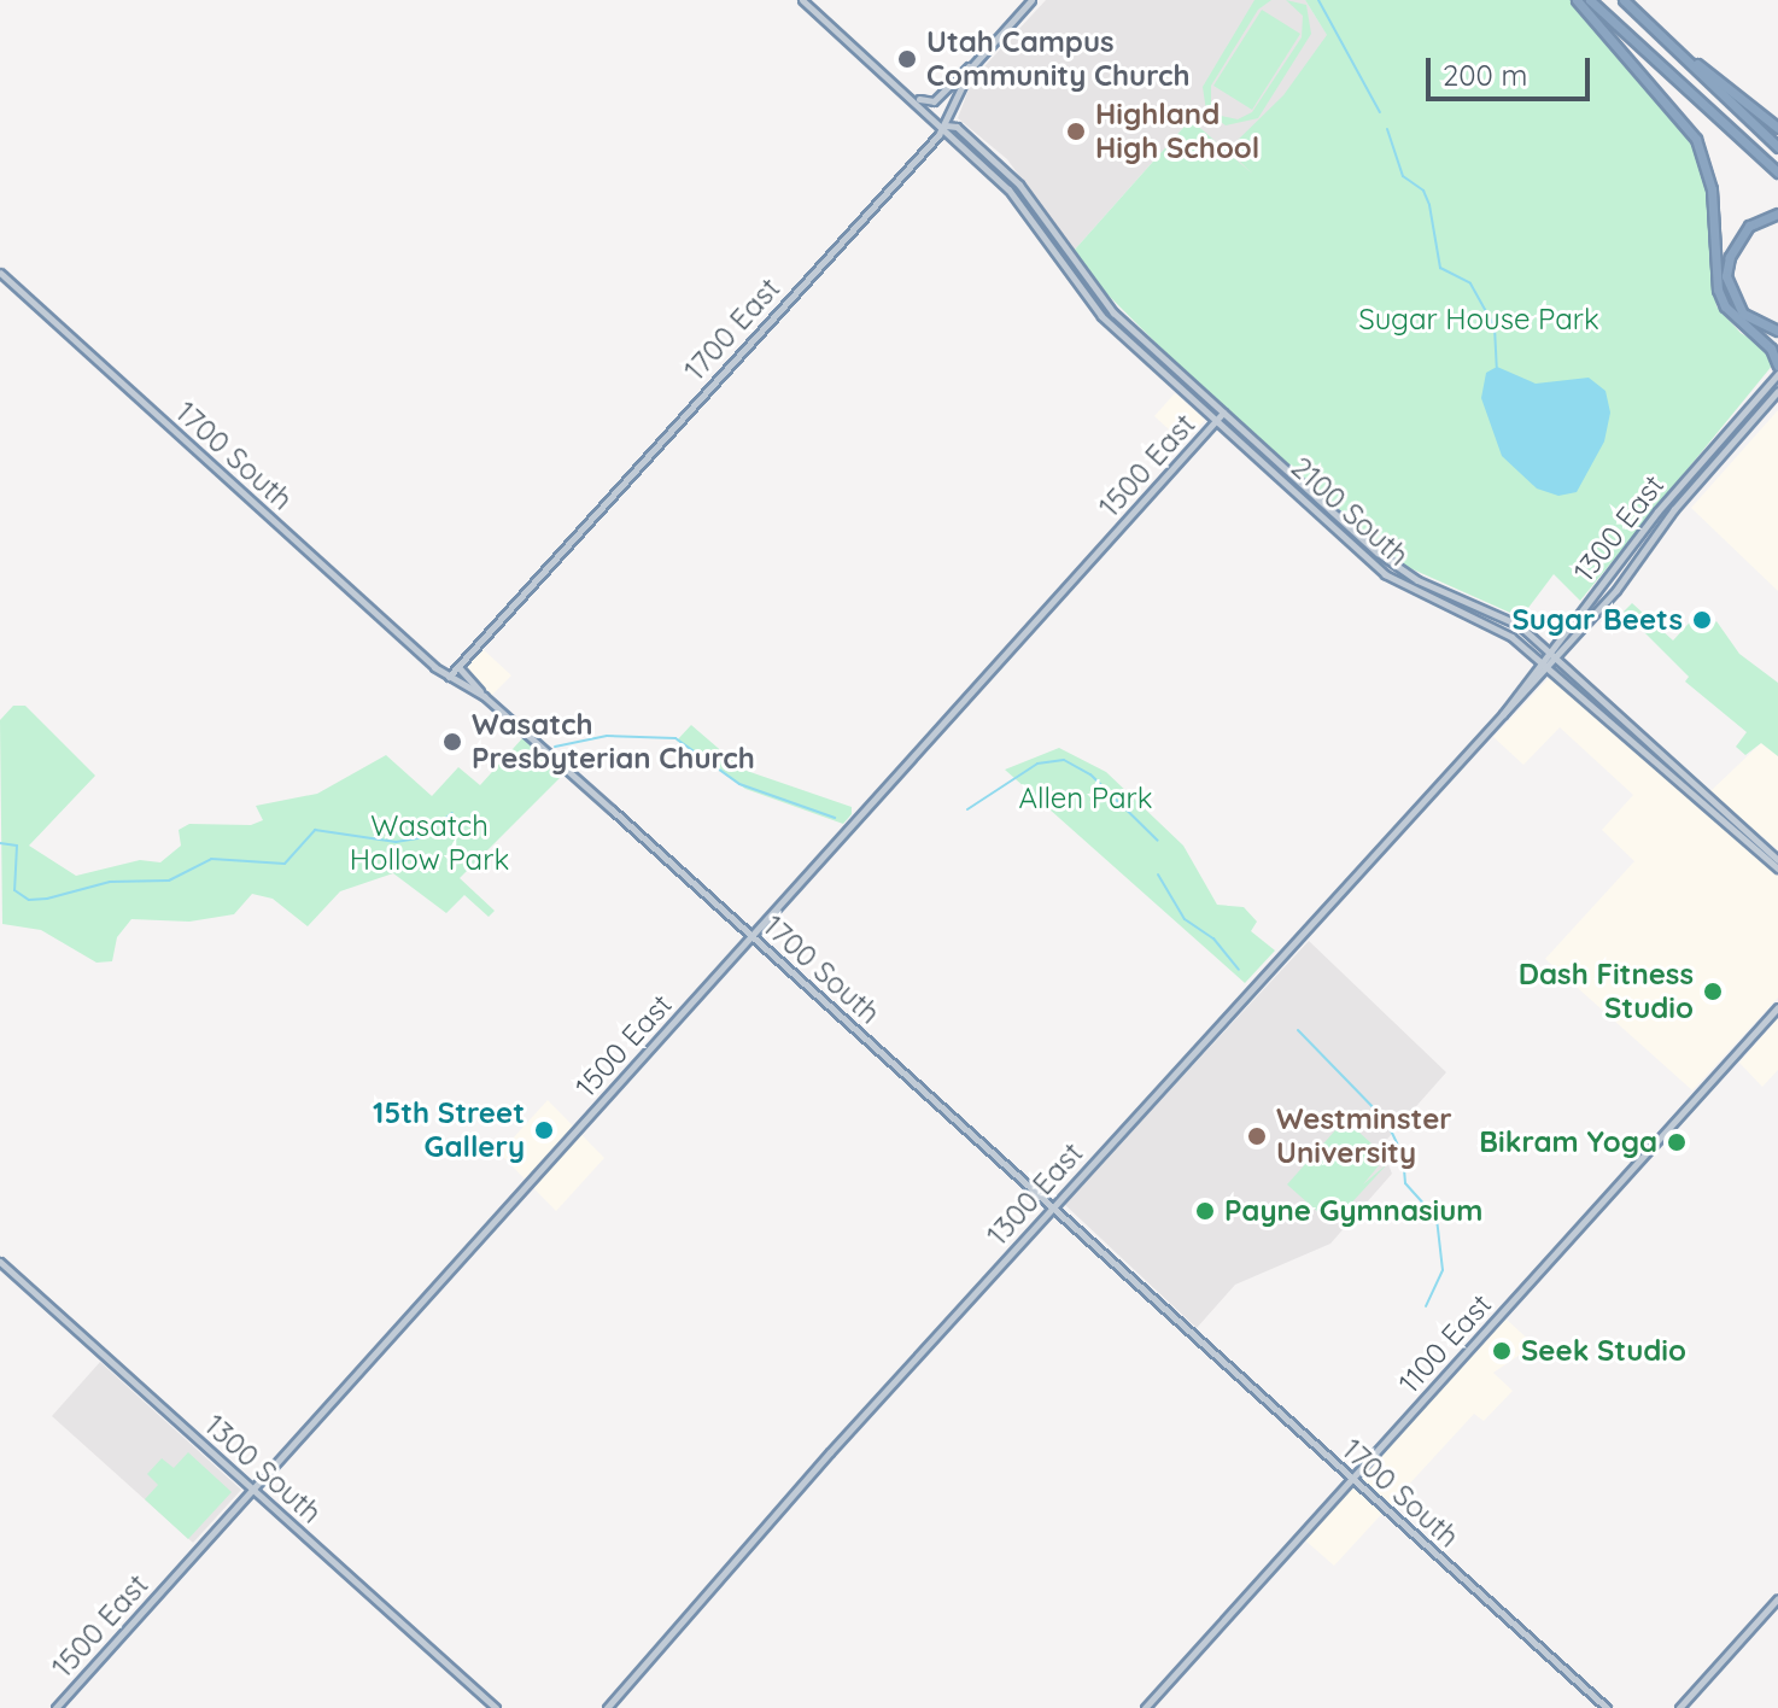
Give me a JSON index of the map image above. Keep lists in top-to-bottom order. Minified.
{"streets":{"street":["1700 East","1700 South","1500 East","2100 South","1300 East","1100 East","1300 South"]},"crossings":[["1700 East","1700 South"],["1700 East","2100 South"],["1700 South","1500 East"],["1700 South","1300 East"],["1700 South","1100 East"],["1500 East","2100 South"],["1500 East","1300 South"],["2100 South","1300 East"]],"parks":["Sugar House Park","Allen Park","Wasatch Hollow Park"],"places":["Utah Campus Community Church","Highland High School","Sugar Beets","Wasatch Presbyterian Church","Dash Fitness Studio","15th Street Gallery","Westminster University","Bikram Yoga","Payne Gymnasium","Seek Studio"],"scale_bar":"200 m"}
